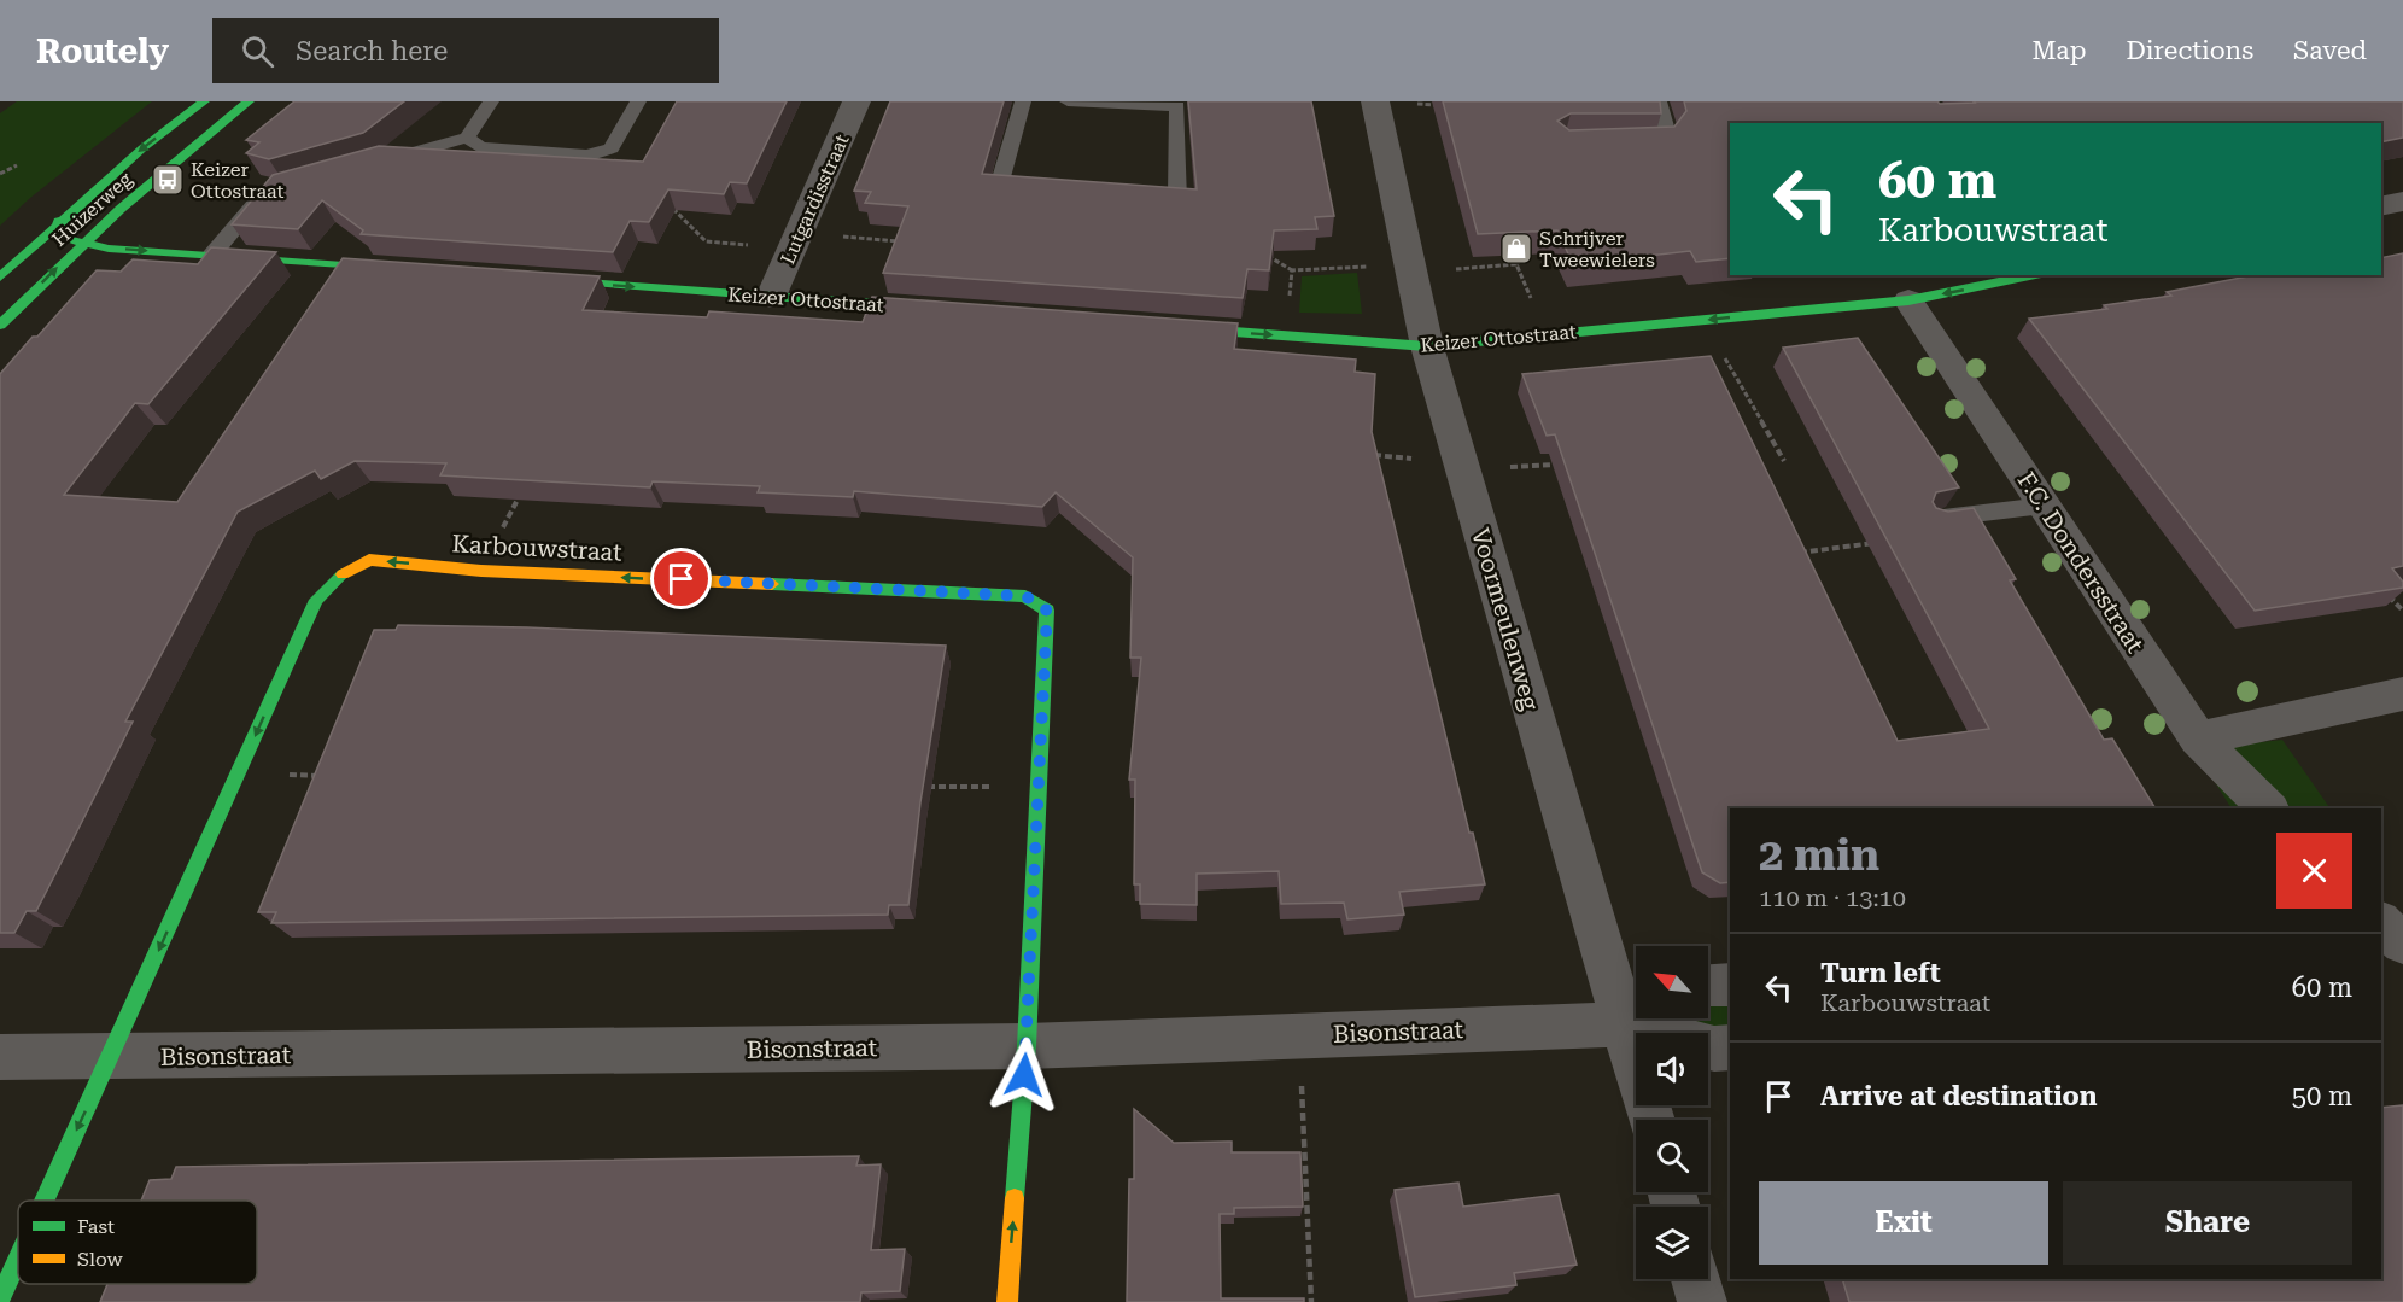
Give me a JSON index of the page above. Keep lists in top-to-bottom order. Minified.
{"streets":{"street":["Lutgardisstraat","Huizerweg","Keizer Ottostraat","Karbouwstraat","F.C. Dondersstraat","Voormeulenweg","Bisonstraat"]},"crossings":[["Lutgardisstraat","Keizer Ottostraat"],["Keizer Ottostraat","F.C. Dondersstraat"],["Keizer Ottostraat","Voormeulenweg"],["Karbouwstraat","Bisonstraat"]],"places":{"bus stop":["Keizer Ottostraat"],"shop":["Schrijver Tweewielers"]},"legend":["Fast","Slow"],"north":"top left","page":{"header":"Routely","search":"Search here","nav":["Map","Directions","Saved"],"turn":["60 m","Karbouwstraat"],"heading":["2 min","110 m · 13:10"],"list":[{"name":"Turn left","note":"Karbouwstraat","value":"60 m"},{"name":"Arrive at destination","value":"50 m"}],"buttons":["Exit","Share"]}}
